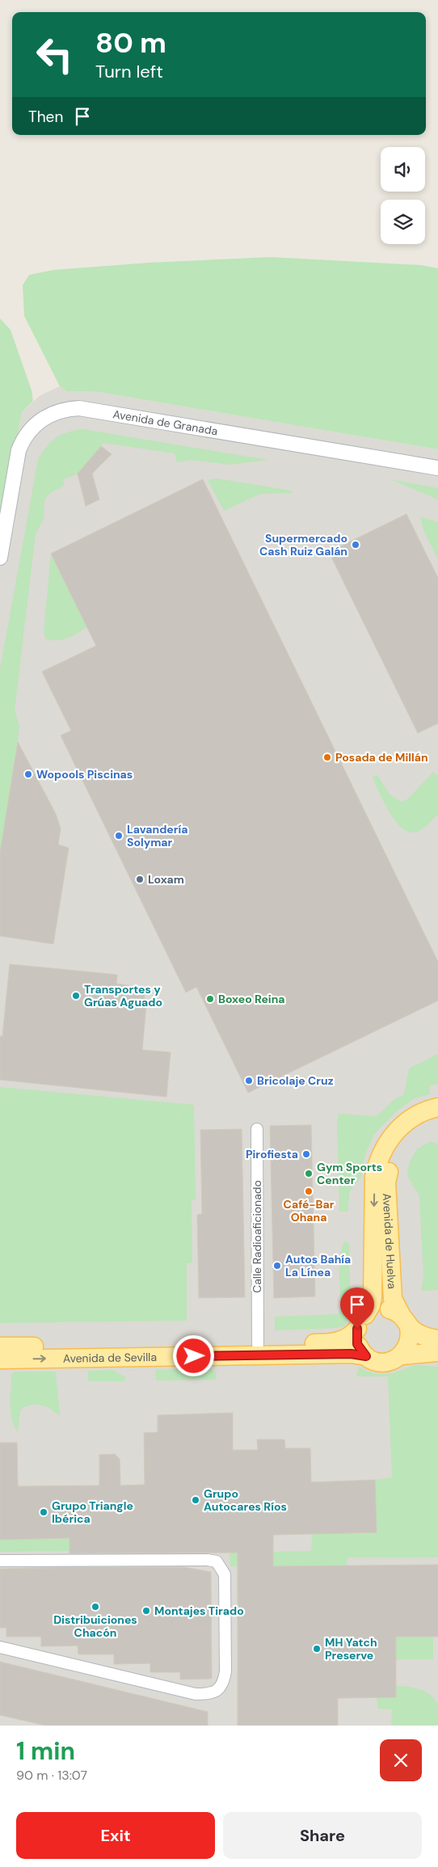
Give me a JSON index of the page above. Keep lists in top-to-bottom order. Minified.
{"streets":{"main road":["Avenida de Huelva","Avenida de Sevilla"],"street":["Avenida de Granada","Calle Radioaficionado"]},"crossings":[["Calle Radioaficionado","Avenida de Sevilla"],["Avenida de Huelva","Avenida de Sevilla"]],"one_way":["Avenida de Huelva"],"places":["Supermercado Cash Ruiz Galán","Posada de Millán","Wopools Piscinas","Lavandería Solymar","Loxam","Transportes y Grúas Aguado","Boxeo Reina","Bricolaje Cruz","Pirofiesta","Gym Sports Center","Café-Bar Ohana","Autos Bahía La Línea","Grupo Autocares Ríos","Grupo Triangle Ibérica","Distribuiciones Chacón","Montajes Tirado","MH Yatch Preserve"],"page":{"turn":["80 m","Turn left"],"then":"Then","heading":["1 min","90 m · 13:07"],"buttons":["Exit","Share"]}}
